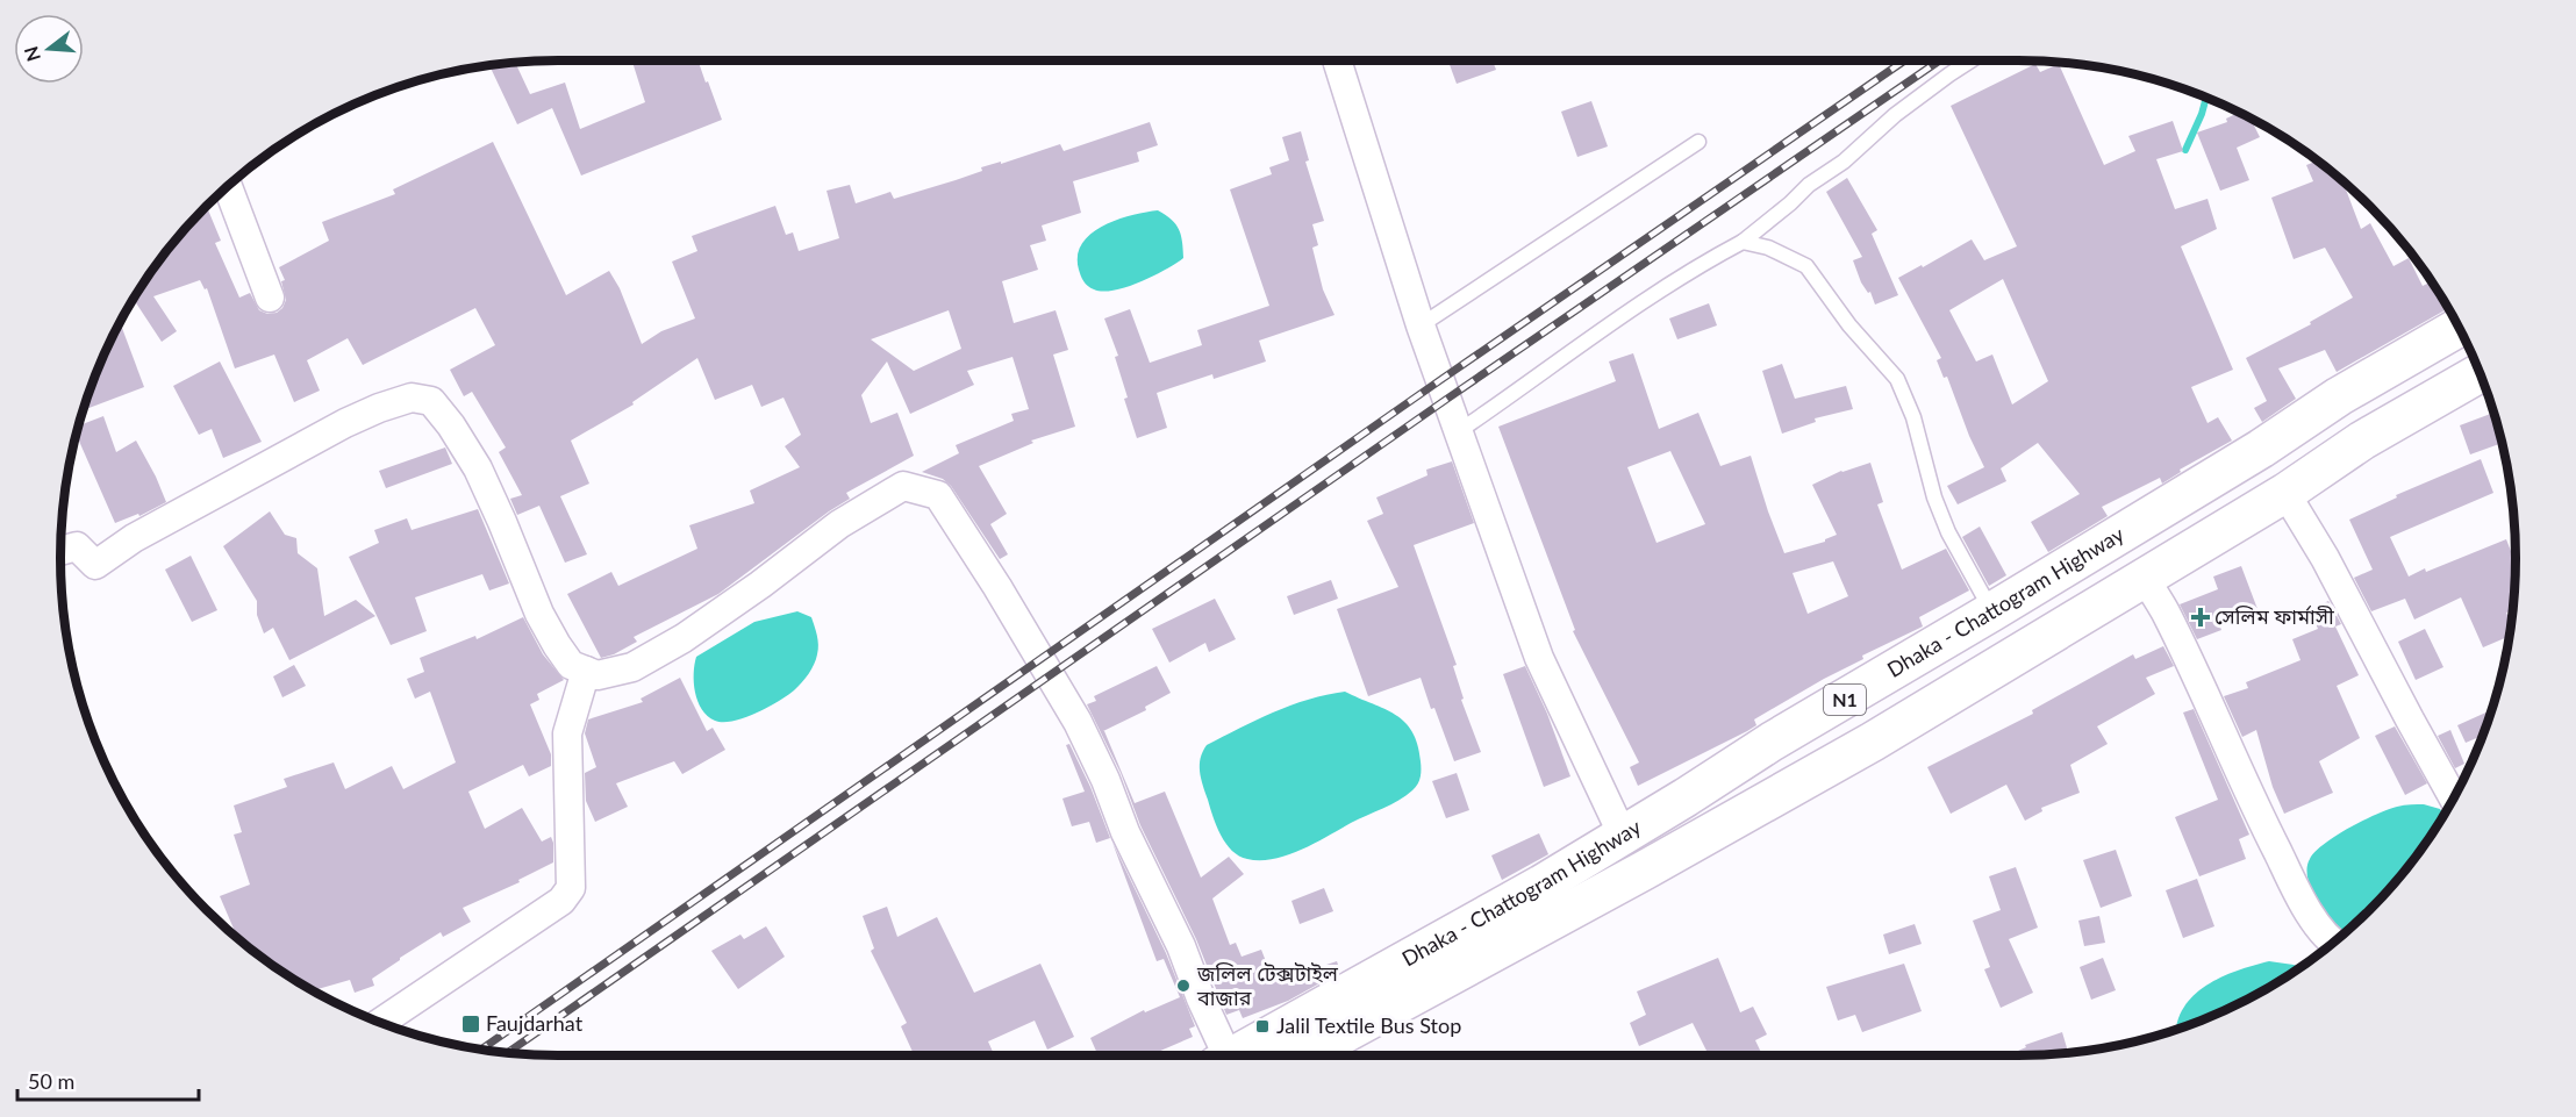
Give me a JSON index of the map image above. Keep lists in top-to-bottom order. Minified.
{"streets":{"highway":["Dhaka - Chattogram Highway","N1"]},"places":{"health":["সেলিম ফার্মাসী"],"other":["জলিল টেক্সটাইল বাজার"],"transit":["Faujdarhat","Jalil Textile Bus Stop"]},"scale_bar":"50 m","north":"left"}
